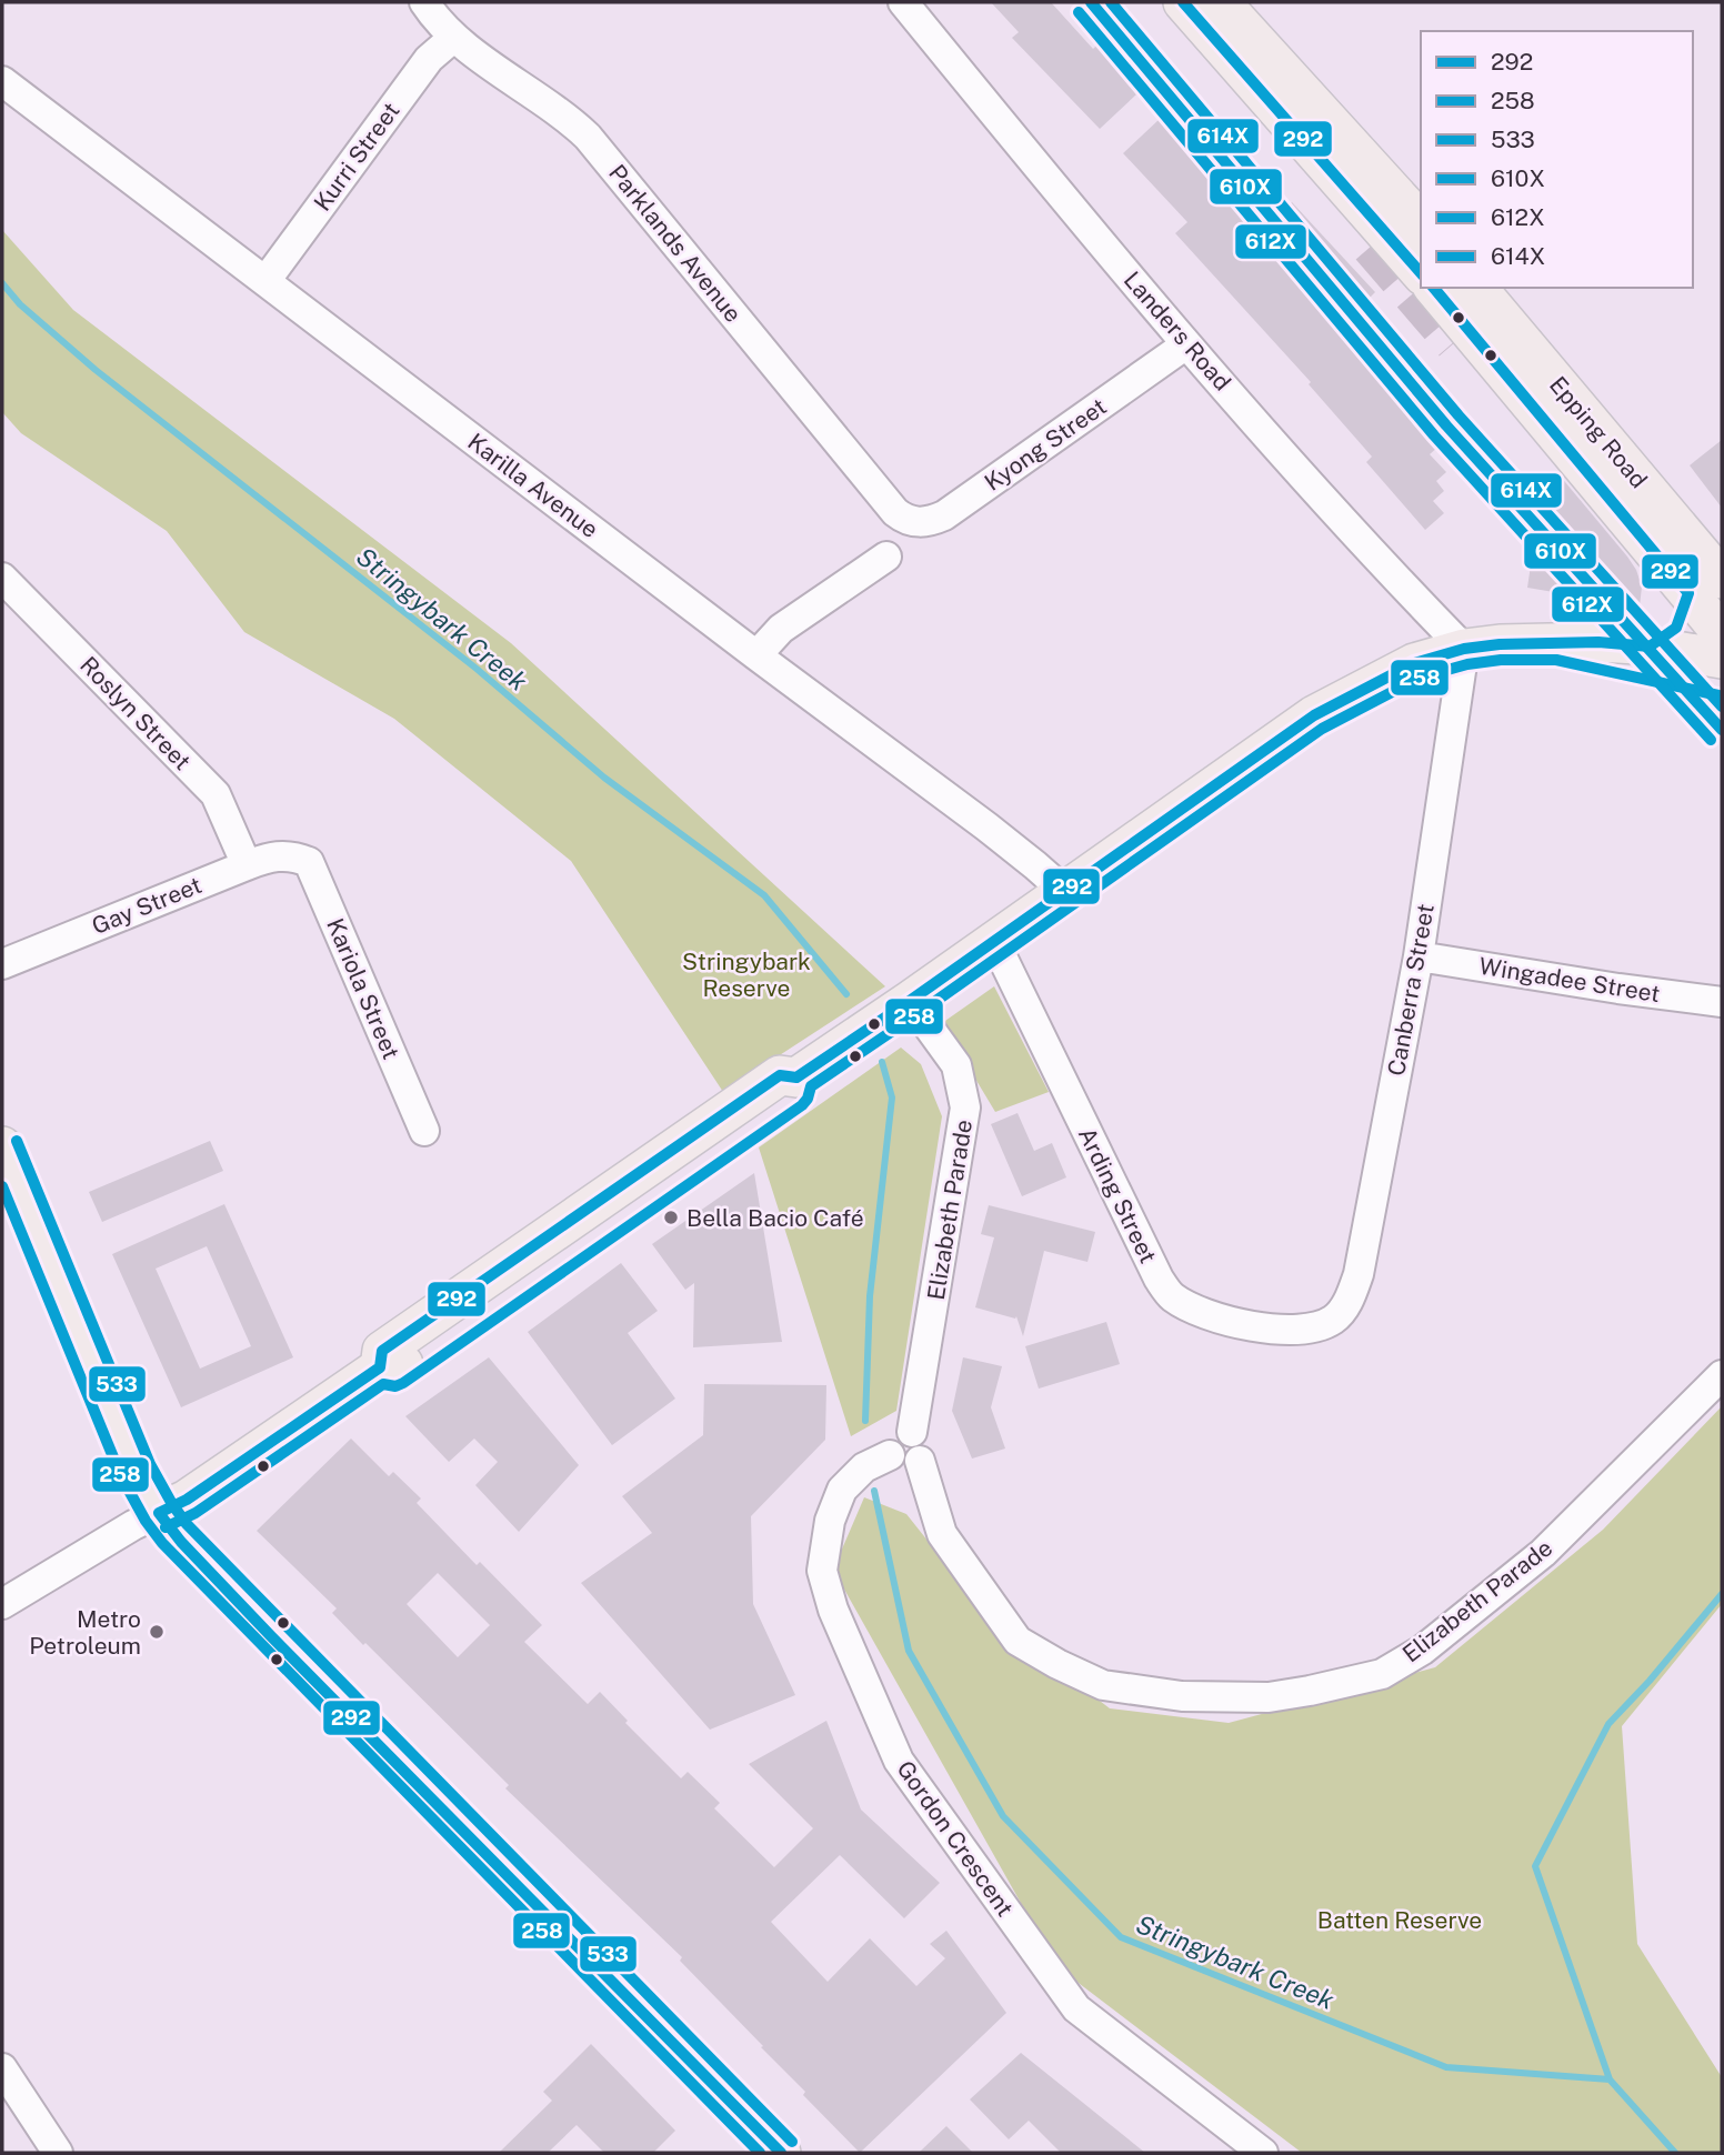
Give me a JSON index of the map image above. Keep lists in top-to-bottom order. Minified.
{"streets":{"main road":["Epping Road"],"street":["Kurri Street","Parklands Avenue","Landers Road","Kyong Street","Karilla Avenue","Roslyn Street","Gay Street","Wingadee Street","Kariola Street","Canberra Street","Arding Street","Elizabeth Parade","Gordon Crescent"]},"crossings":[["Kurri Street","Parklands Avenue"],["Kurri Street","Karilla Avenue"],["Parklands Avenue","Kyong Street"],["Landers Road","Kyong Street"],["Landers Road","Canberra Street"],["Roslyn Street","Gay Street"],["Gay Street","Kariola Street"],["Wingadee Street","Canberra Street"],["Canberra Street","Arding Street"],["Elizabeth Parade","Gordon Crescent"]],"water":["Stringybark Creek"],"parks":["Stringybark Reserve","Batten Reserve"],"places":["Bella Bacio Café","Metro Petroleum"],"lines":["transit line 292","transit line 610X","transit line 614X","transit line 612X","transit line 258","transit line 533"],"legend":["292","258","533","610X","612X","614X"]}
